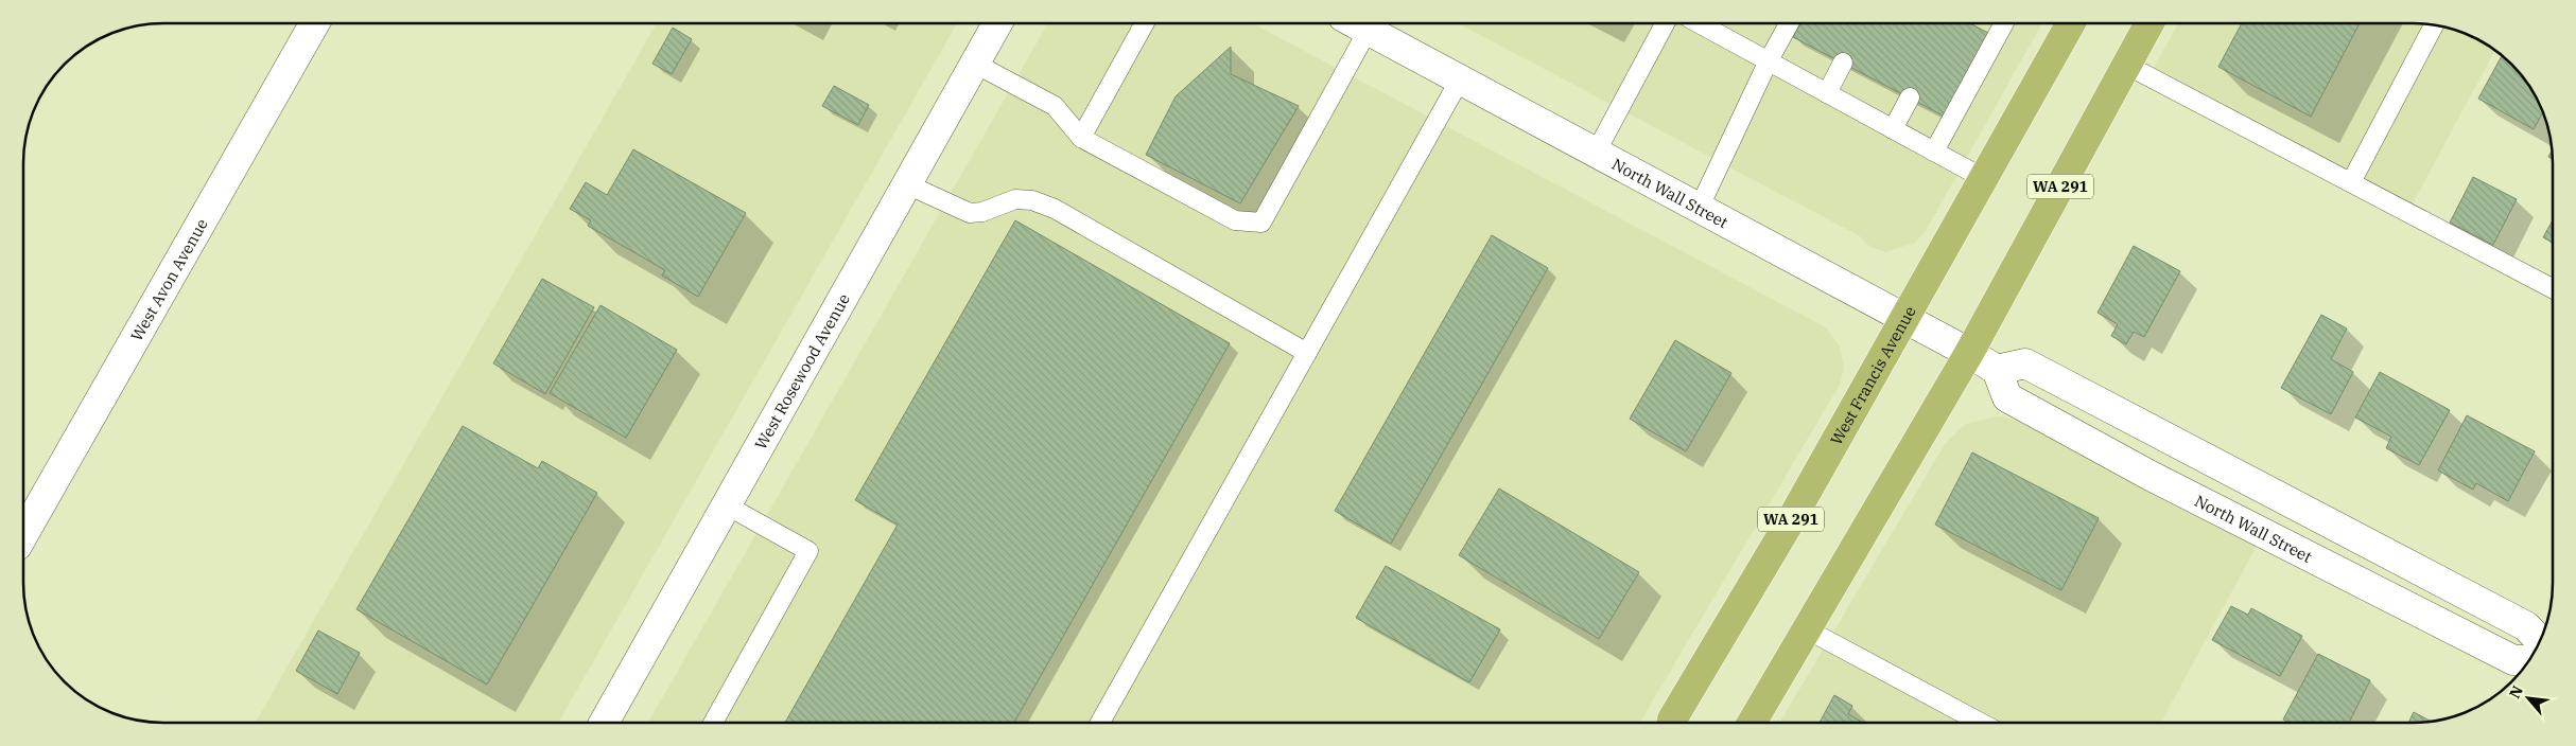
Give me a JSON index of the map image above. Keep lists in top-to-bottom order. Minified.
{"streets":{"main road":["WA 291","West Francis Avenue"],"street":["North Wall Street","West Avon Avenue","West Rosewood Avenue"]},"crossings":[["WA 291","North Wall Street"],["North Wall Street","West Francis Avenue"]],"north":"top left"}
